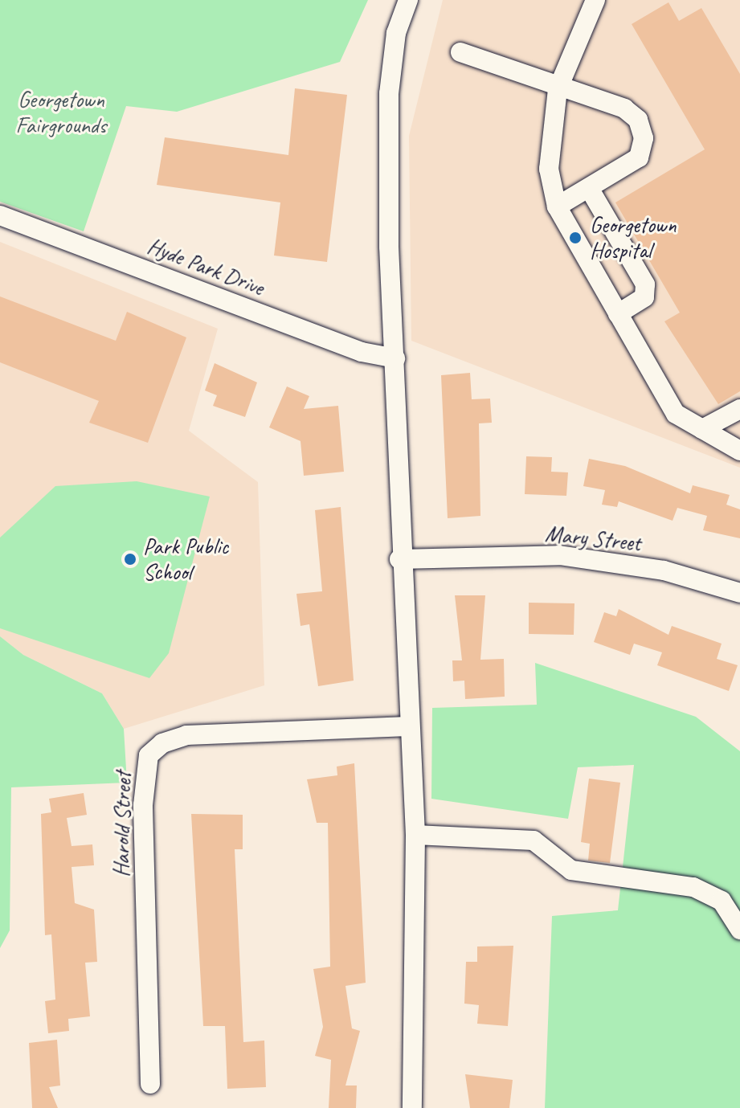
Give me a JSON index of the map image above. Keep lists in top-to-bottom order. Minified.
{"streets":{"street":["Hyde Park Drive","Mary Street","Harold Street"]},"parks":["Georgetown Fairgrounds"],"places":["Georgetown Hospital","Park Public School"]}
